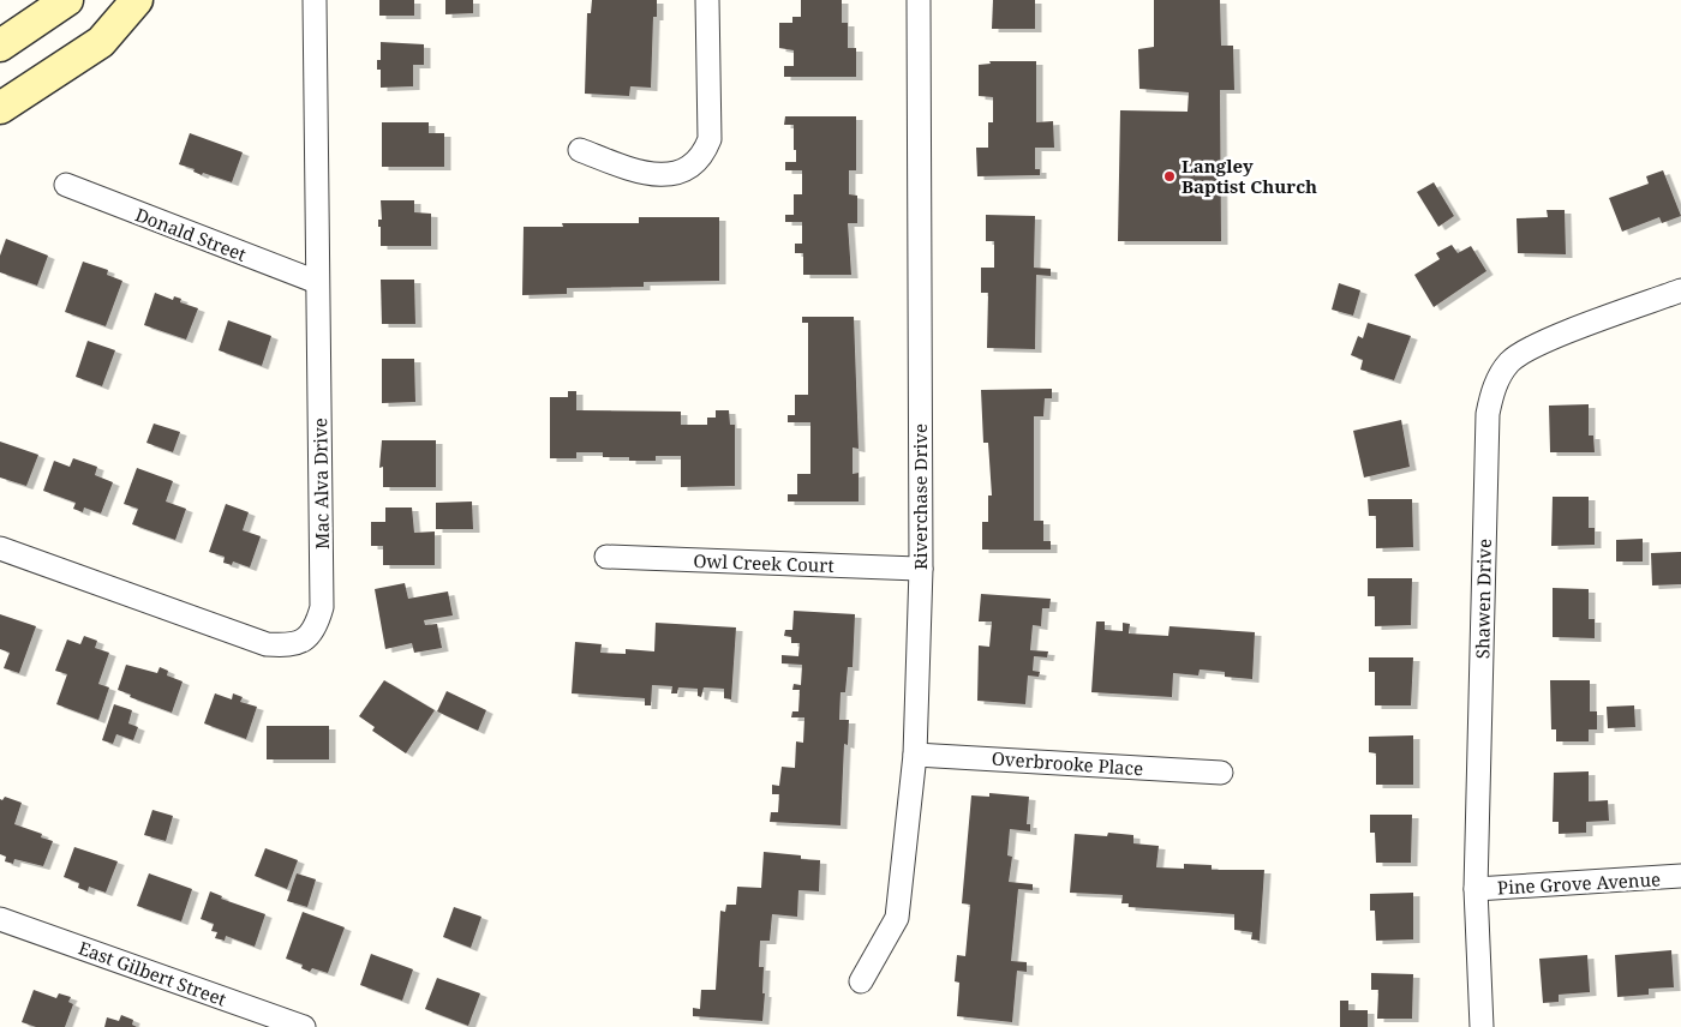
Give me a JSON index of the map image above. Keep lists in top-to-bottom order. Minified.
{"streets":{"street":["Donald Street","Mac Alva Drive","Riverchase Drive","Owl Creek Court","Shawen Drive","Overbrooke Place","Pine Grove Avenue","East Gilbert Street"]},"crossings":[["Donald Street","Mac Alva Drive"],["Riverchase Drive","Owl Creek Court"],["Riverchase Drive","Overbrooke Place"],["Shawen Drive","Pine Grove Avenue"]],"places":["Langley Baptist Church"]}
